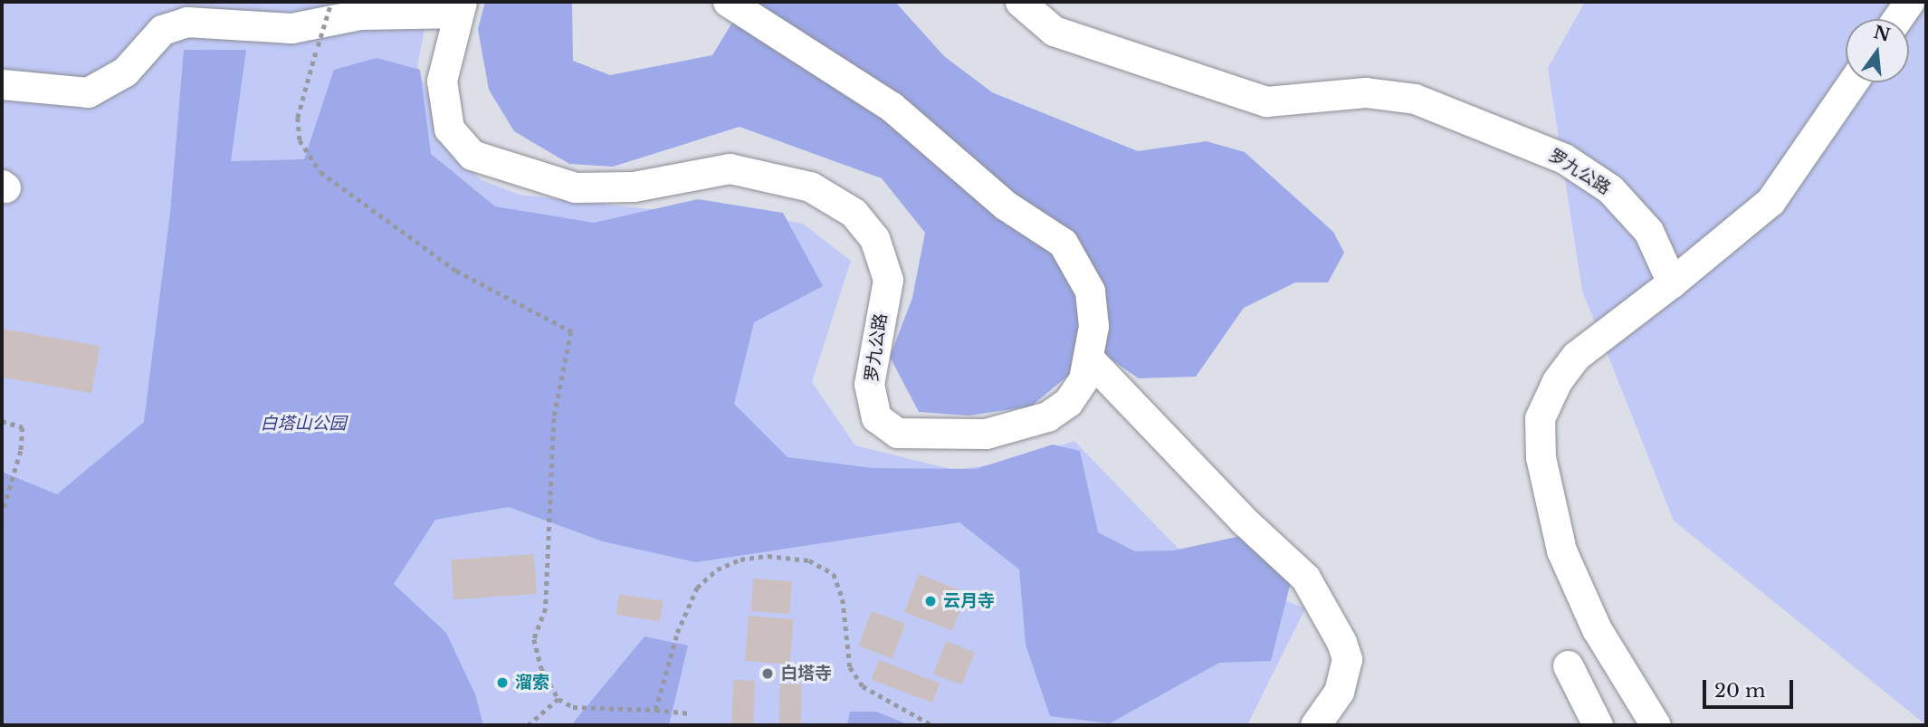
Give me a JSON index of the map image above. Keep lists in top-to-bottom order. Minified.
{"streets":{"street":["罗九公路"]},"parks":["白塔山公园"],"places":["云月寺","白塔寺","溜索"],"scale_bar":"20 m","north":"top"}
